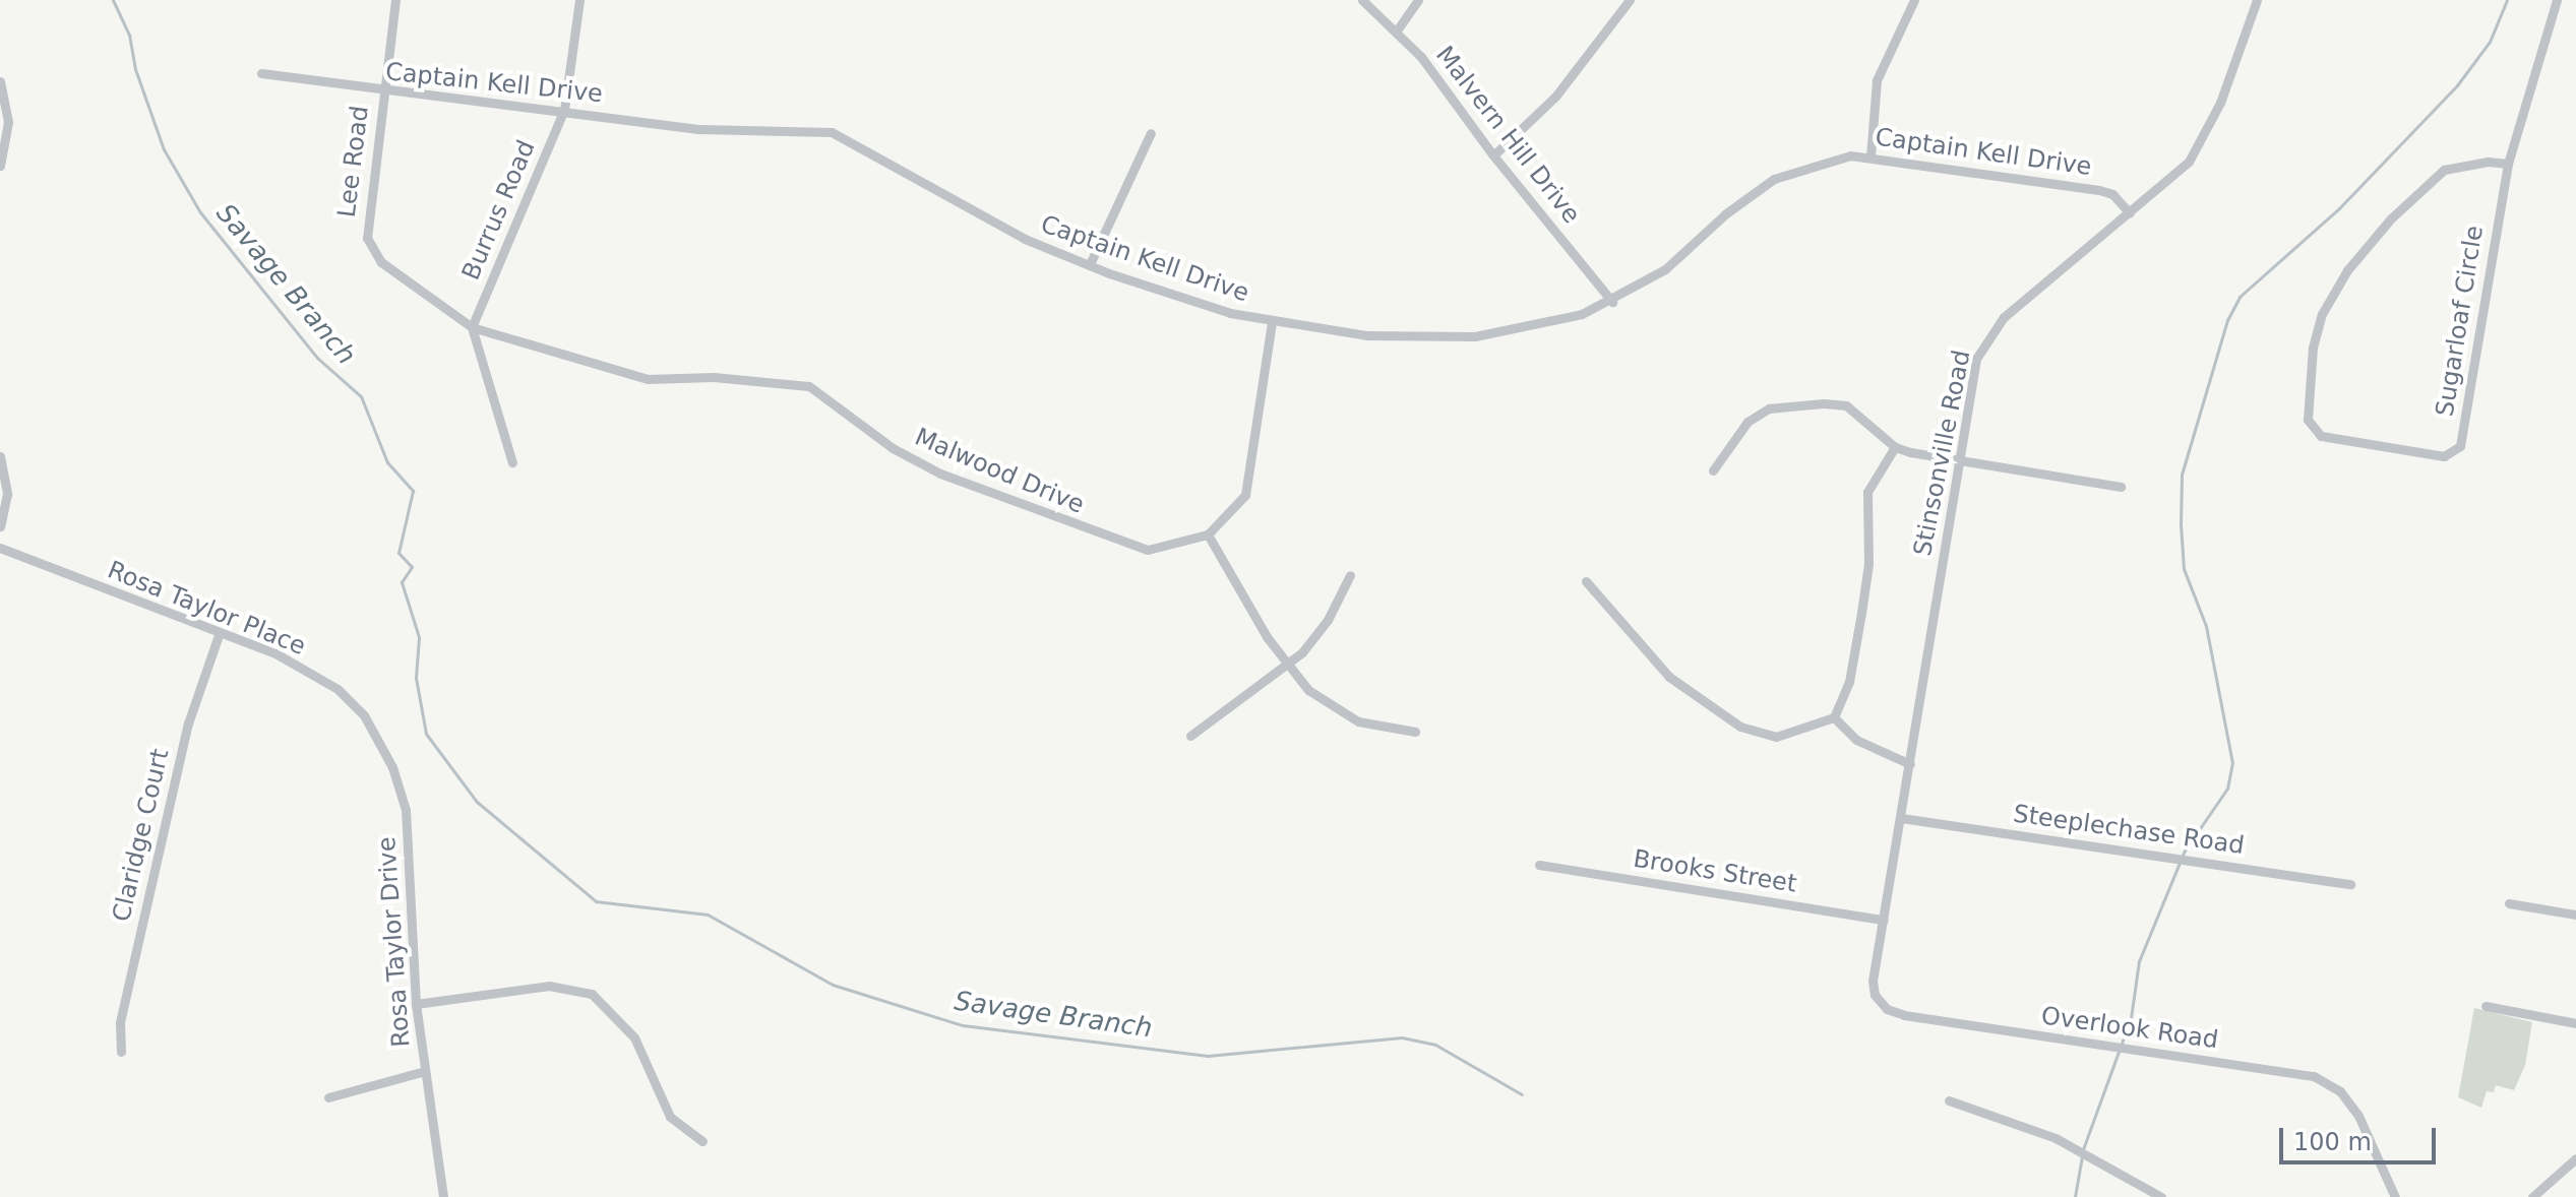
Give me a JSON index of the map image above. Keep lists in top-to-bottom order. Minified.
{"streets":{"street":["Captain Kell Drive","Malvern Hill Drive","Lee Road","Burrus Road","Sugarloaf Circle","Stinsonville Road","Malwood Drive","Rosa Taylor Place","Steeplechase Road","Claridge Court","Brooks Street","Rosa Taylor Drive","Overlook Road"]},"crossings":[["Captain Kell Drive","Malvern Hill Drive"],["Captain Kell Drive","Lee Road"],["Captain Kell Drive","Burrus Road"],["Captain Kell Drive","Stinsonville Road"],["Captain Kell Drive","Malwood Drive"],["Lee Road","Burrus Road"],["Lee Road","Malwood Drive"],["Burrus Road","Malwood Drive"],["Stinsonville Road","Steeplechase Road"],["Stinsonville Road","Brooks Street"],["Stinsonville Road","Overlook Road"],["Rosa Taylor Place","Claridge Court"],["Rosa Taylor Place","Rosa Taylor Drive"],["Brooks Street","Overlook Road"]],"water":["Savage Branch"],"scale_bar":"100 m"}
